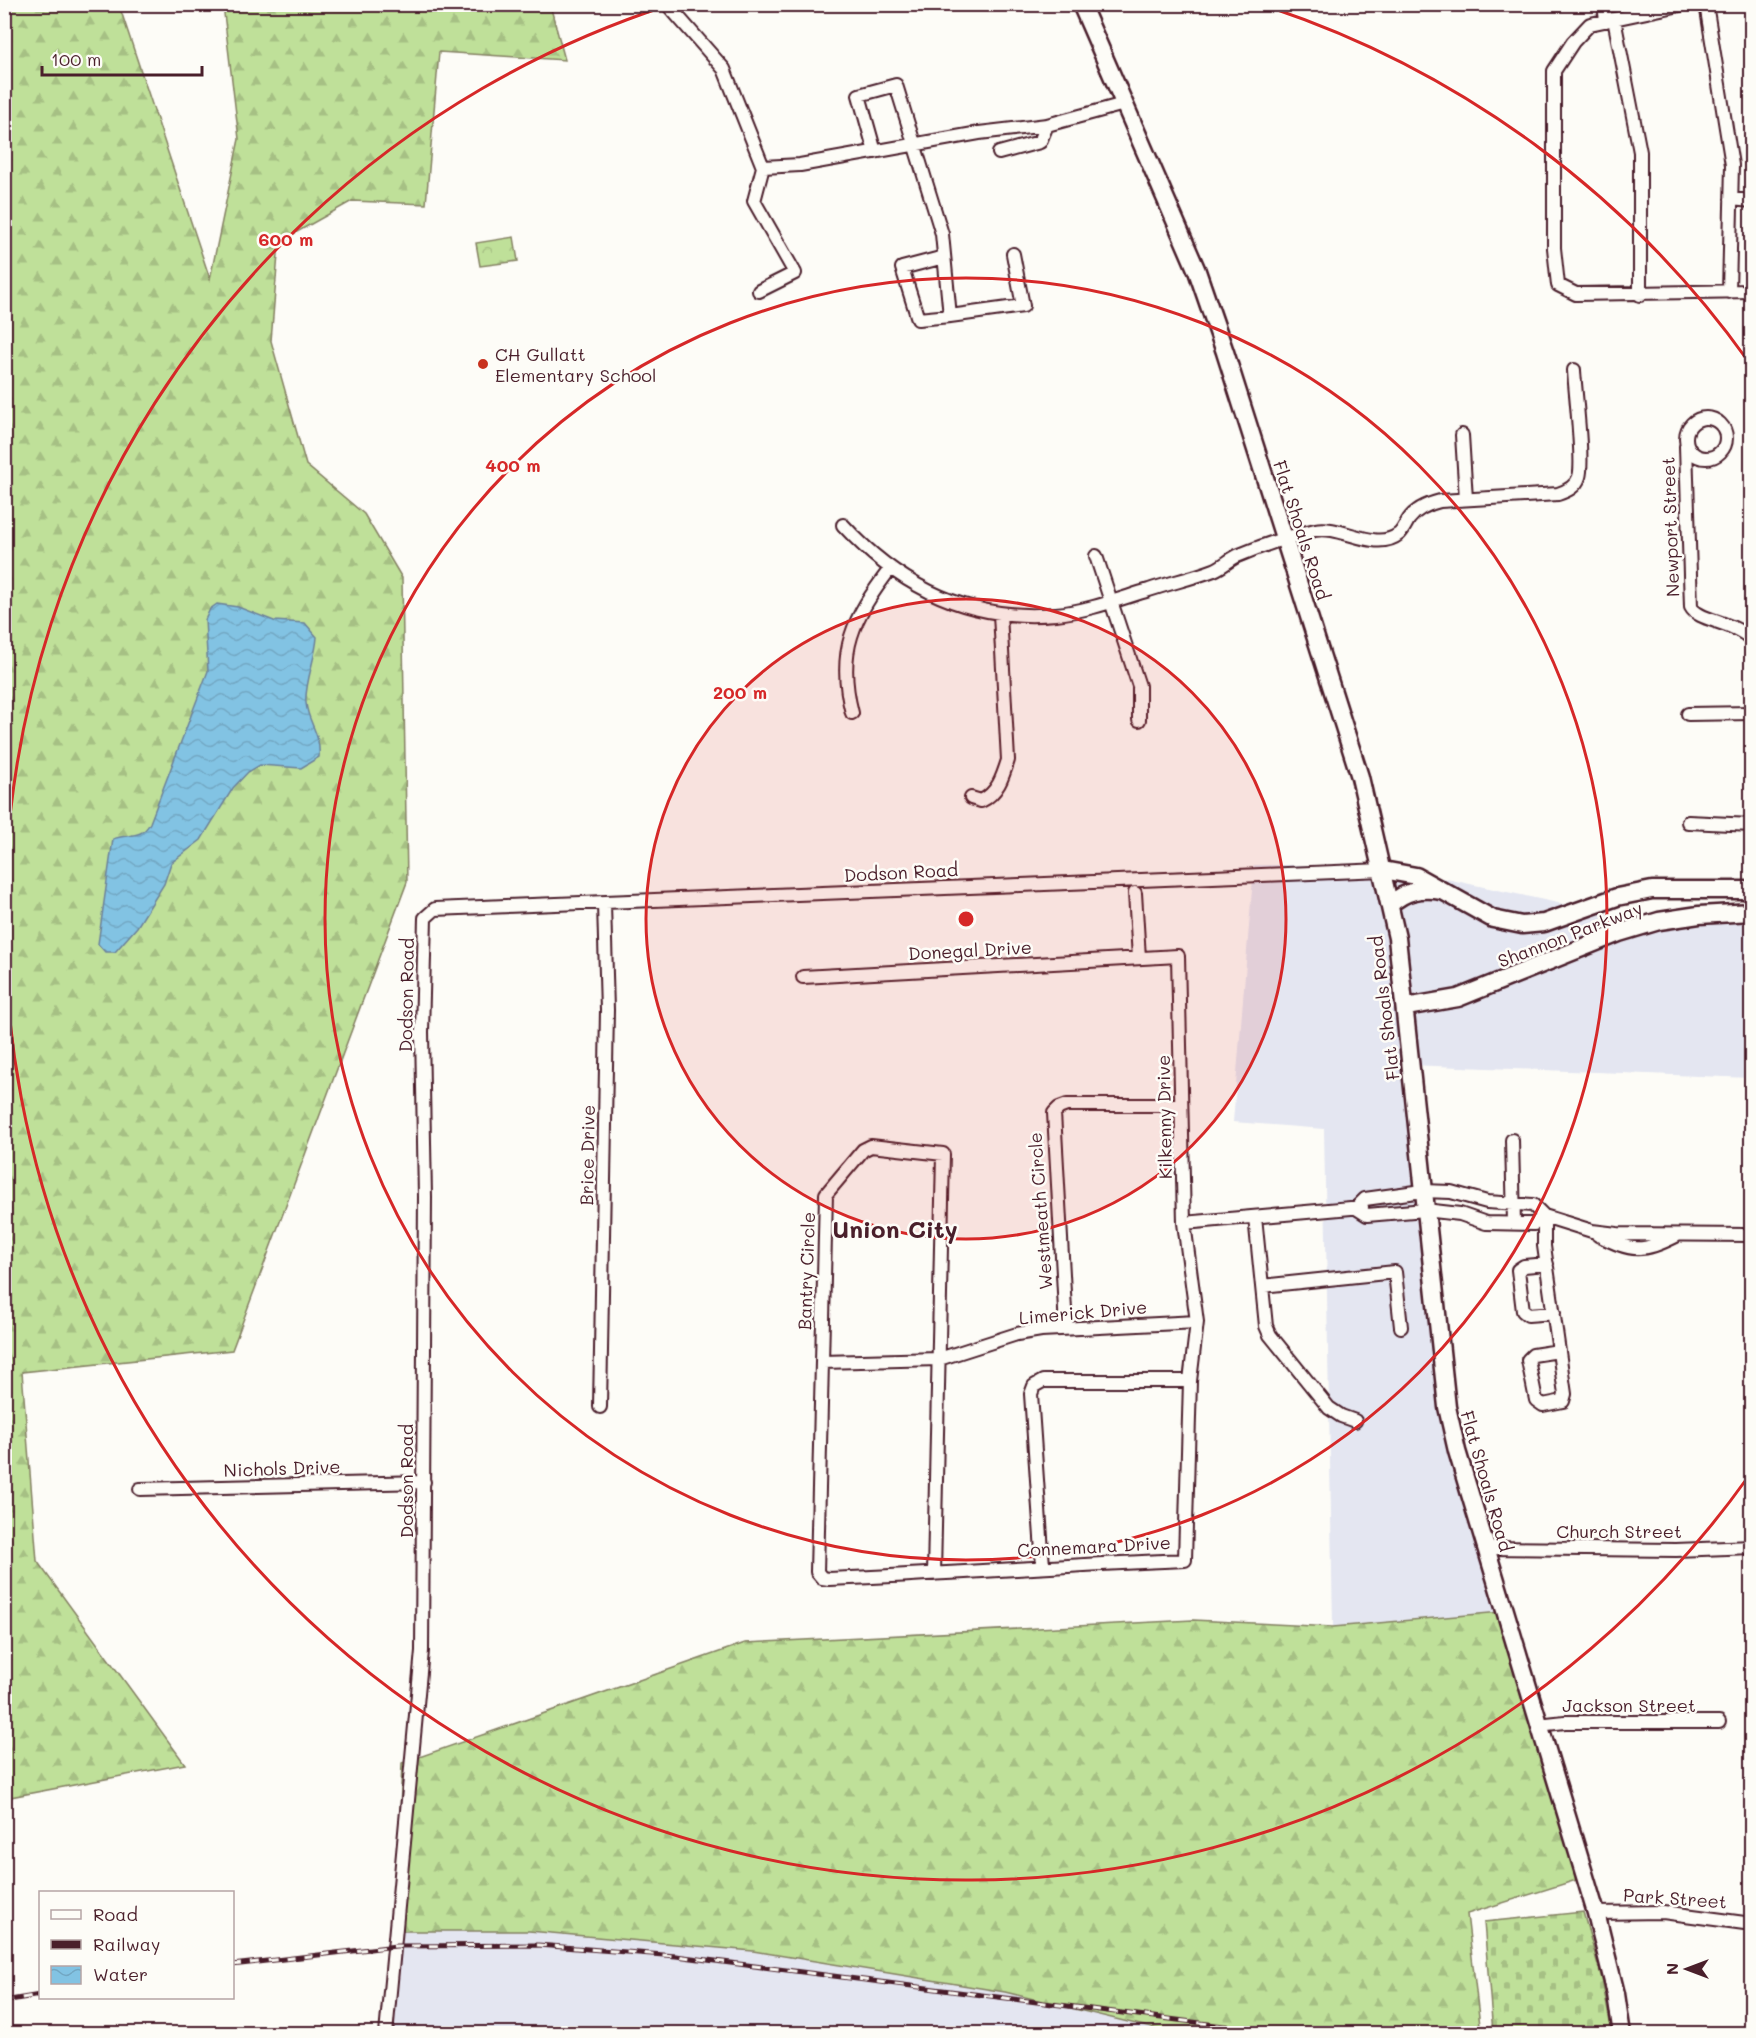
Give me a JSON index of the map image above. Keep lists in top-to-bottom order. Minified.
{"streets":{"street":["Newport Street","Flat Shoals Road","Dodson Road","Shannon Parkway","Donegal Drive","Kilkenny Drive","Brice Drive","Westmeath Circle","Bantry Circle","Limerick Drive","Nichols Drive","Church Street","Connemara Drive","Jackson Street","Park Street"]},"crossings":[["Flat Shoals Road","Dodson Road"],["Flat Shoals Road","Shannon Parkway"],["Flat Shoals Road","Church Street"],["Flat Shoals Road","Jackson Street"],["Flat Shoals Road","Park Street"],["Dodson Road","Shannon Parkway"],["Dodson Road","Brice Drive"],["Dodson Road","Nichols Drive"],["Donegal Drive","Kilkenny Drive"],["Kilkenny Drive","Westmeath Circle"],["Kilkenny Drive","Limerick Drive"],["Kilkenny Drive","Connemara Drive"],["Westmeath Circle","Limerick Drive"],["Bantry Circle","Limerick Drive"],["Bantry Circle","Connemara Drive"]],"districts":["Union City"],"places":["CH Gullatt Elementary School"],"legend":["Road","Railway","Water"],"scale_bar":"100 m","north":"left","rings":["600 m","400 m","200 m"]}
